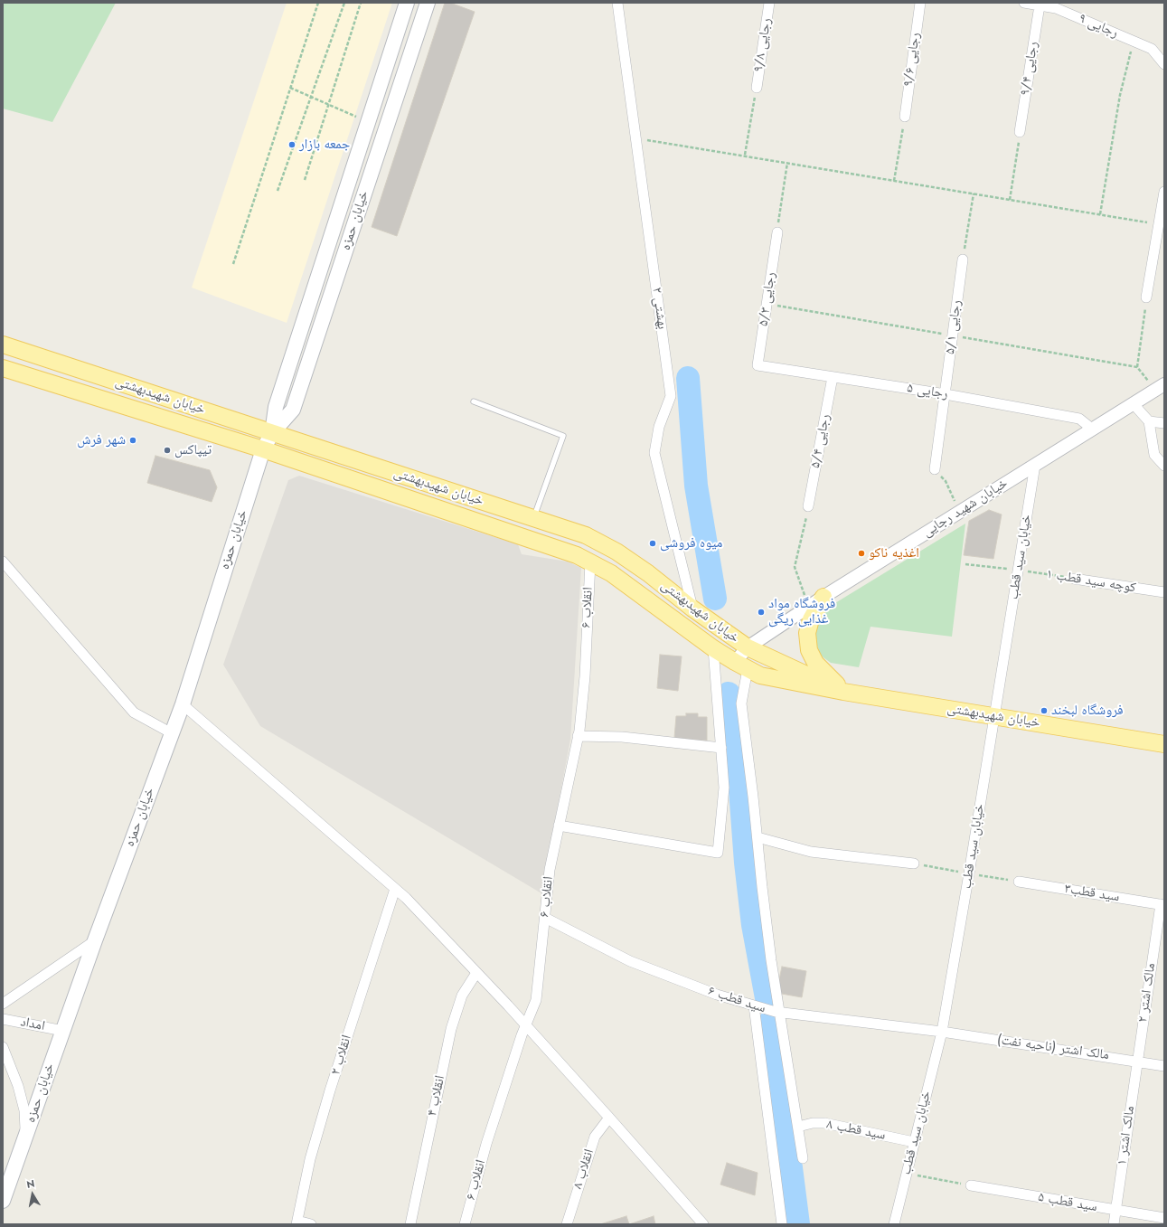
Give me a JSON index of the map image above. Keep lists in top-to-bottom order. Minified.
{"streets":{"main road":["خیابان حمزه","خیابان شهیدبهشتی"],"street":["رجایی ۹","رجایی ۹/۸","رجایی ۹/۶","رجایی ۹/۴","رجایی ۵/۳","بهشتی ۲","رجایی ۵/۱","رجایی ۵","رجایی ۵/۴","خیابان شهید رجایی","خیابان سید قطب","کوچه سید قطب ۱","انقلاب ۶","سید قطب۳","مالک اشتر ۲","سید قطب ۶","امداد","مالک اشتر (ناحیه نفت)","انقلاب ۲","انقلاب ۴","سید قطب ۸","مالک اشتر ۱","انقلاب ۸","سید قطب ۵"]},"crossings":[["رجایی ۹","رجایی ۹/۴"],["خیابان حمزه","خیابان شهیدبهشتی"],["خیابان حمزه","امداد"],["رجایی ۵/۳","رجایی ۵"],["بهشتی ۲","خیابان شهیدبهشتی"],["رجایی ۵/۱","رجایی ۵"],["رجایی ۵","رجایی ۵/۴"],["رجایی ۵","خیابان شهید رجایی"],["خیابان شهیدبهشتی","خیابان شهید رجایی"],["خیابان شهیدبهشتی","خیابان سید قطب"],["خیابان شهیدبهشتی","انقلاب ۶"],["خیابان شهید رجایی","خیابان سید قطب"],["خیابان سید قطب","کوچه سید قطب ۱"],["خیابان سید قطب","سید قطب ۶"],["خیابان سید قطب","مالک اشتر (ناحیه نفت)"],["خیابان سید قطب","سید قطب ۸"],["انقلاب ۶","سید قطب ۶"],["سید قطب۳","مالک اشتر ۲"],["مالک اشتر ۲","مالک اشتر (ناحیه نفت)"],["مالک اشتر ۲","مالک اشتر ۱"],["سید قطب ۶","مالک اشتر (ناحیه نفت)"],["مالک اشتر (ناحیه نفت)","مالک اشتر ۱"],["مالک اشتر ۱","سید قطب ۵"]],"places":["جمعه بازار","شهر فرش","تیپاکس","میوه فروشی","اغذیه ناکو","فروشگاه مواد غذایی ریگی","فروشگاه لبخند"],"north":"top"}
